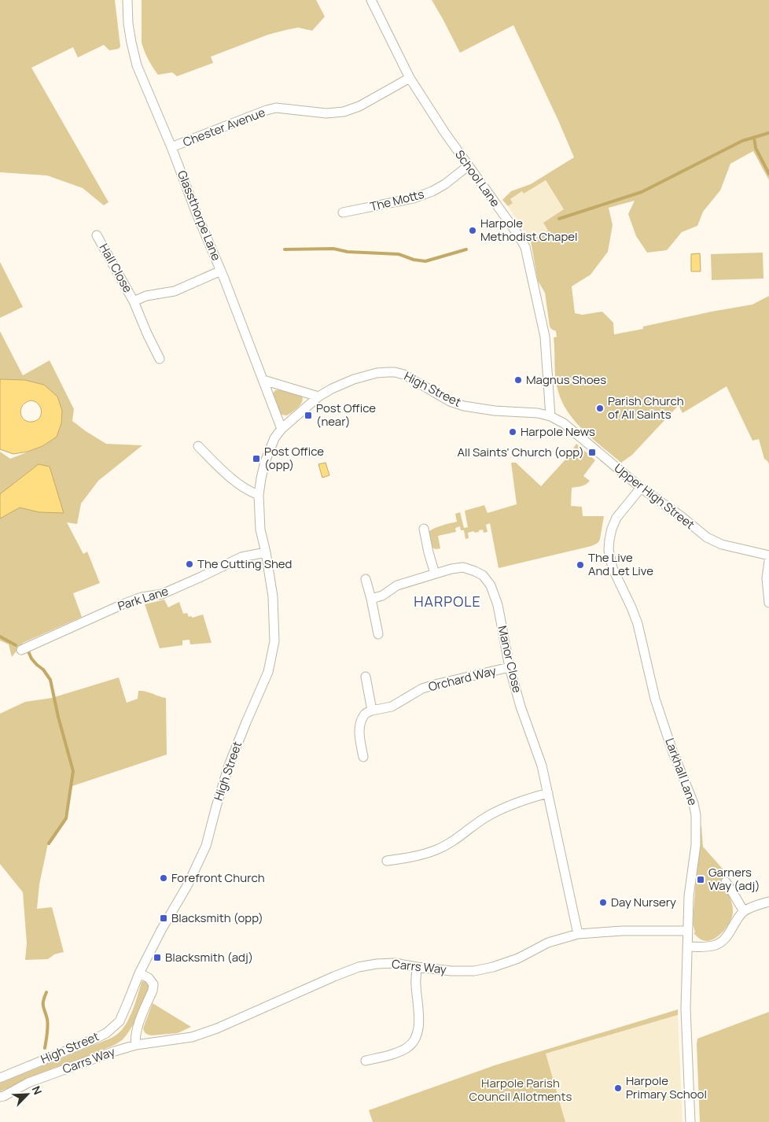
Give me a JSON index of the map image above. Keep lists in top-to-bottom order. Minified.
{"streets":{"street":["Chester Avenue","School Lane","The Motts","Glassthorpe Lane","Hall Close","High Street","Upper High Street","Park Lane","Manor Close","Orchard Way","Larkhall Lane","Carrs Way"]},"crossings":[["Chester Avenue","School Lane"],["Chester Avenue","Glassthorpe Lane"],["School Lane","The Motts"],["School Lane","High Street"],["School Lane","Upper High Street"],["Glassthorpe Lane","Hall Close"],["Glassthorpe Lane","High Street"],["High Street","Upper High Street"],["High Street","Park Lane"],["Upper High Street","Larkhall Lane"],["Manor Close","Orchard Way"],["Manor Close","Carrs Way"],["Larkhall Lane","Carrs Way"]],"districts":["HARPOLE"],"parks":["Harpole Parish Council Allotments"],"places":{"other":["Harpole Methodist Chapel","Magnus Shoes","Parish Church of All Saints","Harpole News","The Cutting Shed","The Live And Let Live","Forefront Church","Day Nursery","Harpole Primary School"],"transit":["Post Office (near)","All Saints' Church (opp)","Post Office (opp)","Garners Way (adj)","Blacksmith (opp)","Blacksmith (adj)"]},"north":"top right"}
